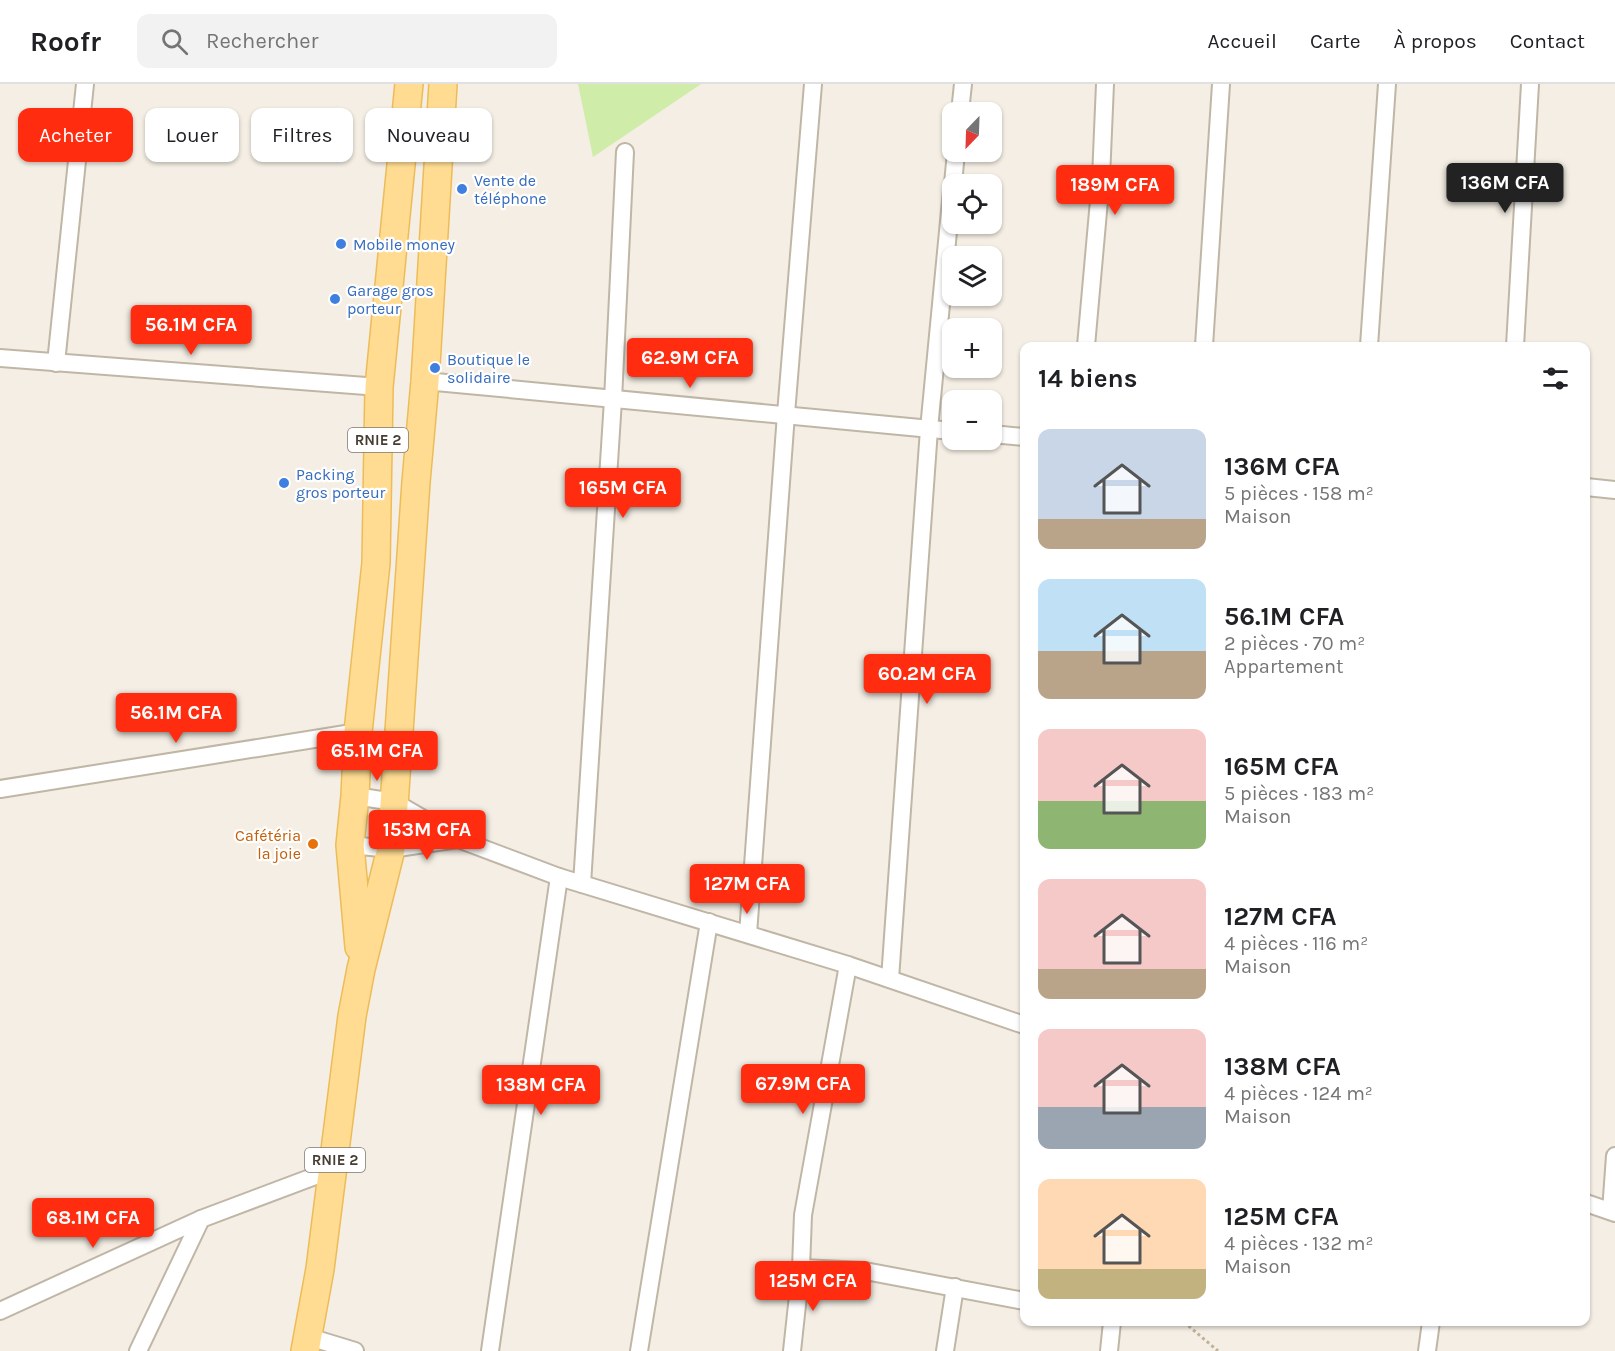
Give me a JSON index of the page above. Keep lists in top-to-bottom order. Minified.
{"streets":{"main road":["RNIE 2"]},"places":["Vente de téléphone","Mobile money","Garage gros porteur","Boutique le solidaire","Packing gros porteur","Cafétéria la joie"],"north":"bottom left","page":{"header":"Roofr","search":"Rechercher","nav":["Accueil","Carte","À propos","Contact"],"map_buttons":["+","−"],"chip":["Acheter","Louer","Filtres","Nouveau"],"price":["136M CFA","189M CFA","56.1M CFA","62.9M CFA","165M CFA","60.2M CFA","56.1M CFA","65.1M CFA","153M CFA","127M CFA","67.9M CFA","138M CFA","68.1M CFA","125M CFA"],"heading":"14 biens","list":[{"name":"136M CFA","note":"5 pièces · 158 m² · Maison"},{"name":"56.1M CFA","note":"2 pièces · 70 m² · Appartement"},{"name":"165M CFA","note":"5 pièces · 183 m² · Maison"},{"name":"127M CFA","note":"4 pièces · 116 m² · Maison"},{"name":"138M CFA","note":"4 pièces · 124 m² · Maison"},{"name":"125M CFA","note":"4 pièces · 132 m² · Maison"}]}}
